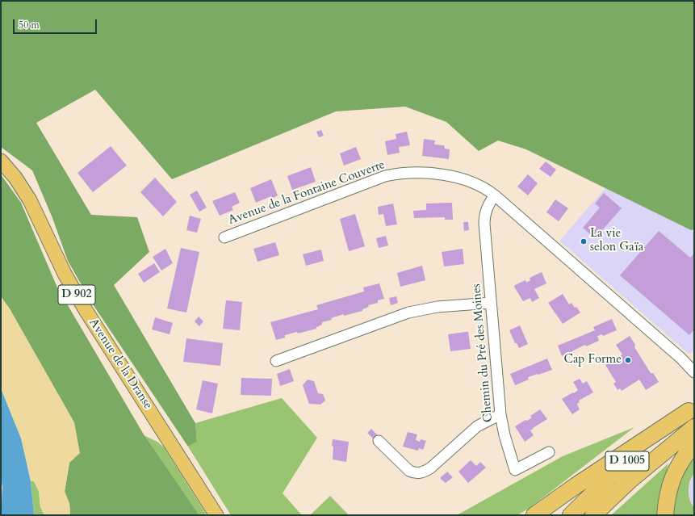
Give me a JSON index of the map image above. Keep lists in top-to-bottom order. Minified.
{"streets":{"highway":["D 1005"],"main road":["D 902","Avenue de la Dranse"],"street":["Avenue de la Fontaine Couverte","Chemin du Pré des Moines"]},"crossings":[["Avenue de la Fontaine Couverte","Chemin du Pré des Moines"]],"places":["La vie selon Gaïa","Cap Forme"],"scale_bar":"50 m"}
